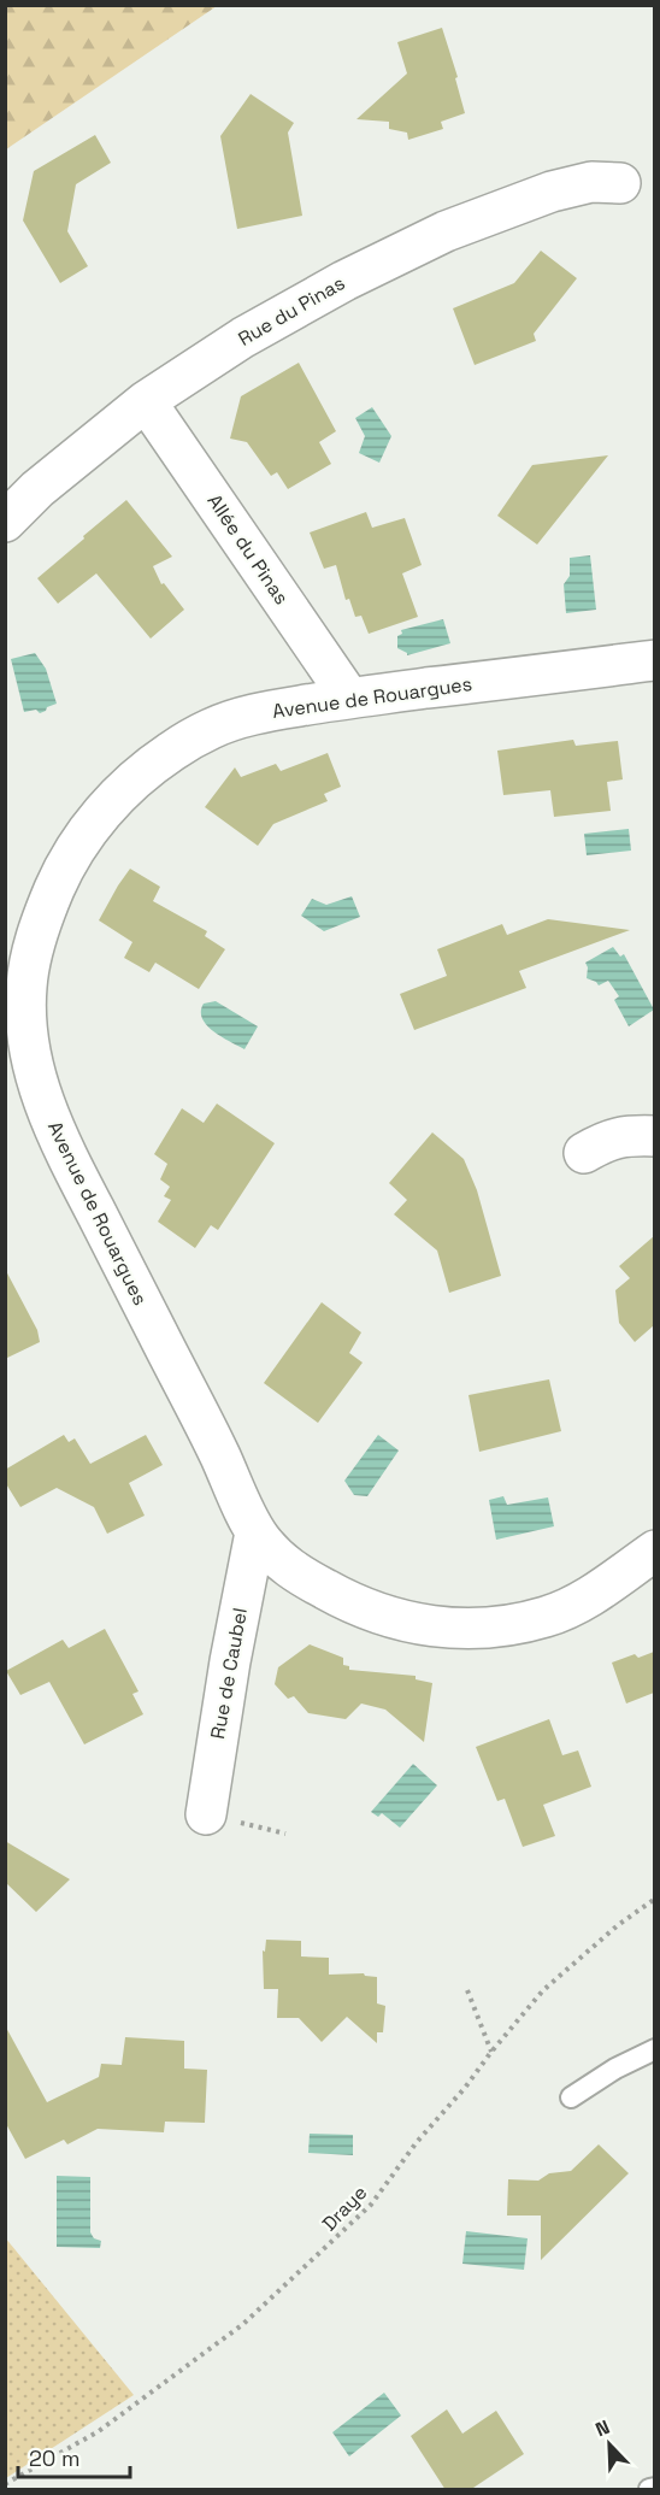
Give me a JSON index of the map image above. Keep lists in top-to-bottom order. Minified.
{"streets":{"street":["Rue du Pinas","Allée du Pinas","Avenue de Rouargues","Rue de Caubel"],"path":["Draye"]},"crossings":[["Rue du Pinas","Allée du Pinas"],["Allée du Pinas","Avenue de Rouargues"],["Avenue de Rouargues","Rue de Caubel"]],"scale_bar":"20 m","north":"top left"}
